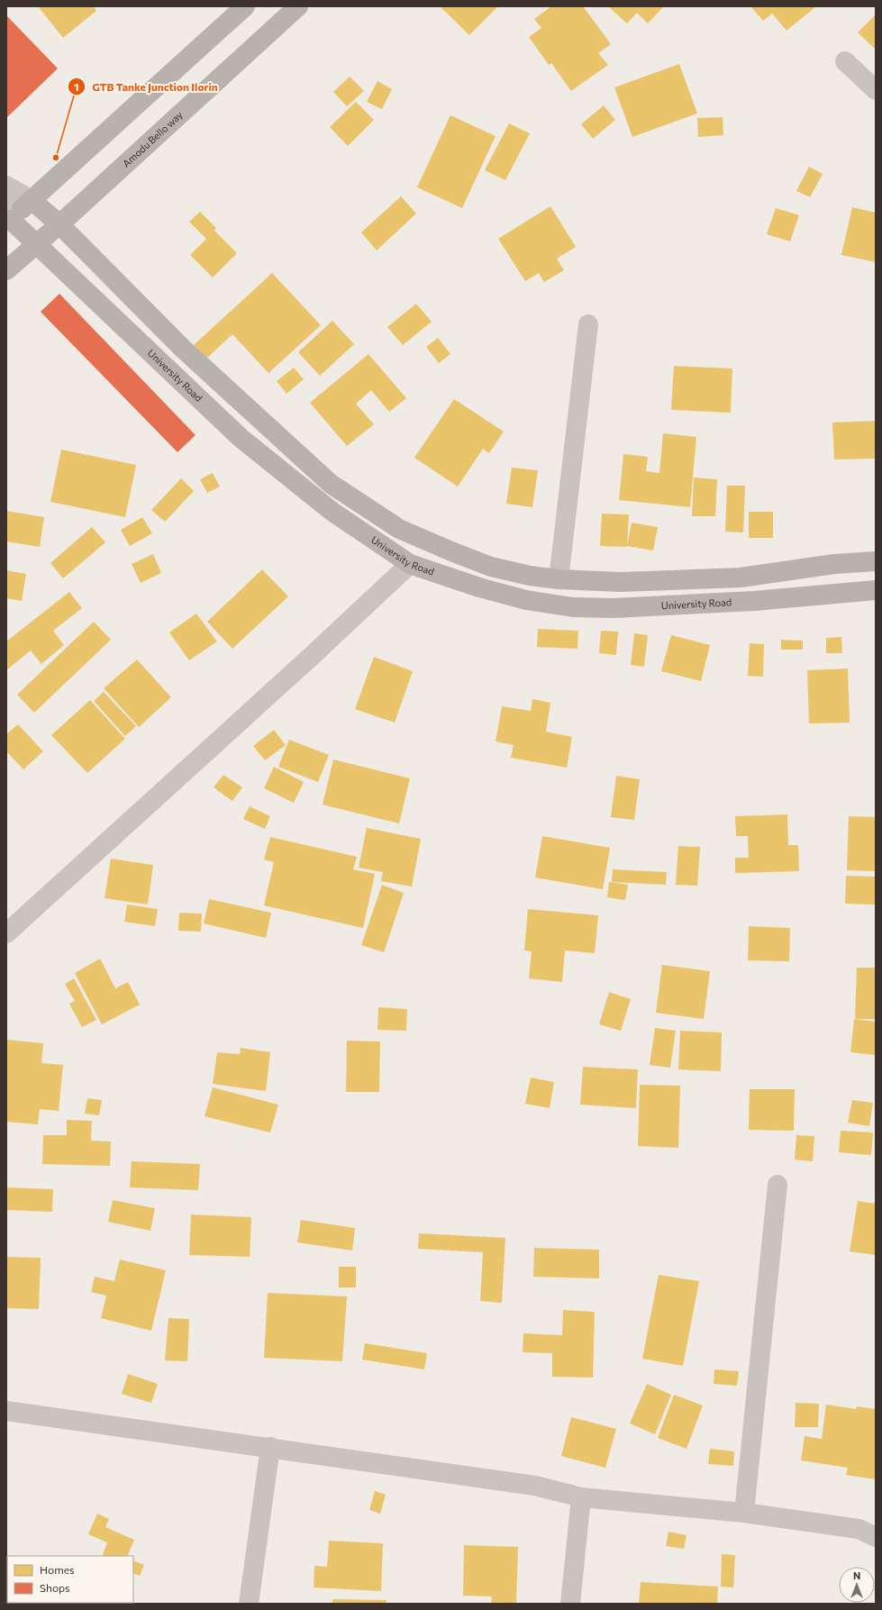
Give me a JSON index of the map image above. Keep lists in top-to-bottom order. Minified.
{"streets":{"main road":["Amodu Bello way","University Road"]},"crossings":[["Amodu Bello way","University Road"]],"places":["GTB Tanke Junction Ilorin"],"legend":["Homes","Shops"],"north":"top"}
